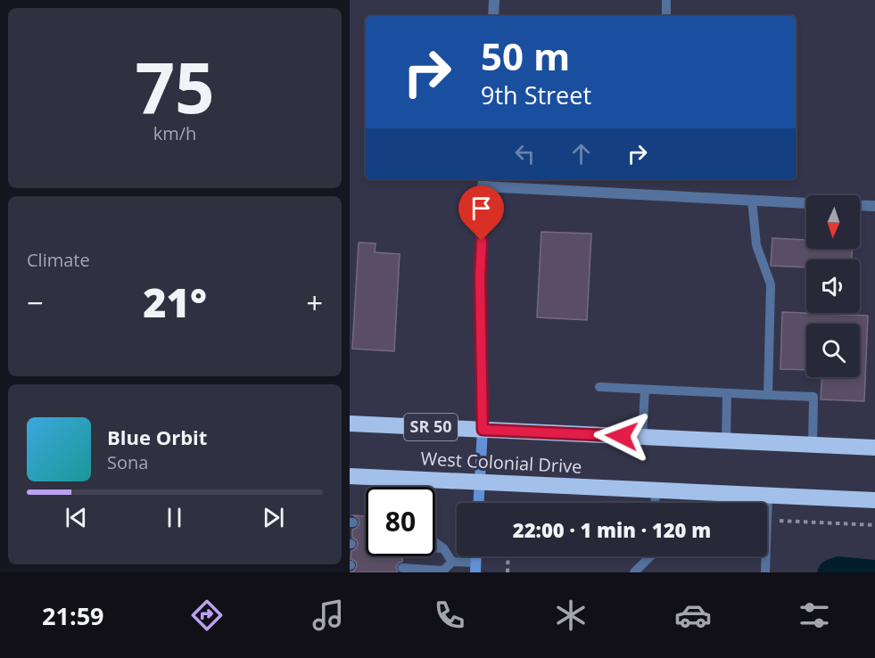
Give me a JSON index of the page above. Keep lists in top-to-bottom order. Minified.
{"streets":{"highway":["SR 50","West Colonial Drive"]},"north":"bottom","page":{"tile":[["75","km/h"],"Climate"],"turn":["50 m","9th Street"],"heat":["−","21°","+"],"song":["Blue Orbit","Sona"],"limit":"80","trip":"22:00 · 1 min · 120 m","tabs":"21:59"}}
